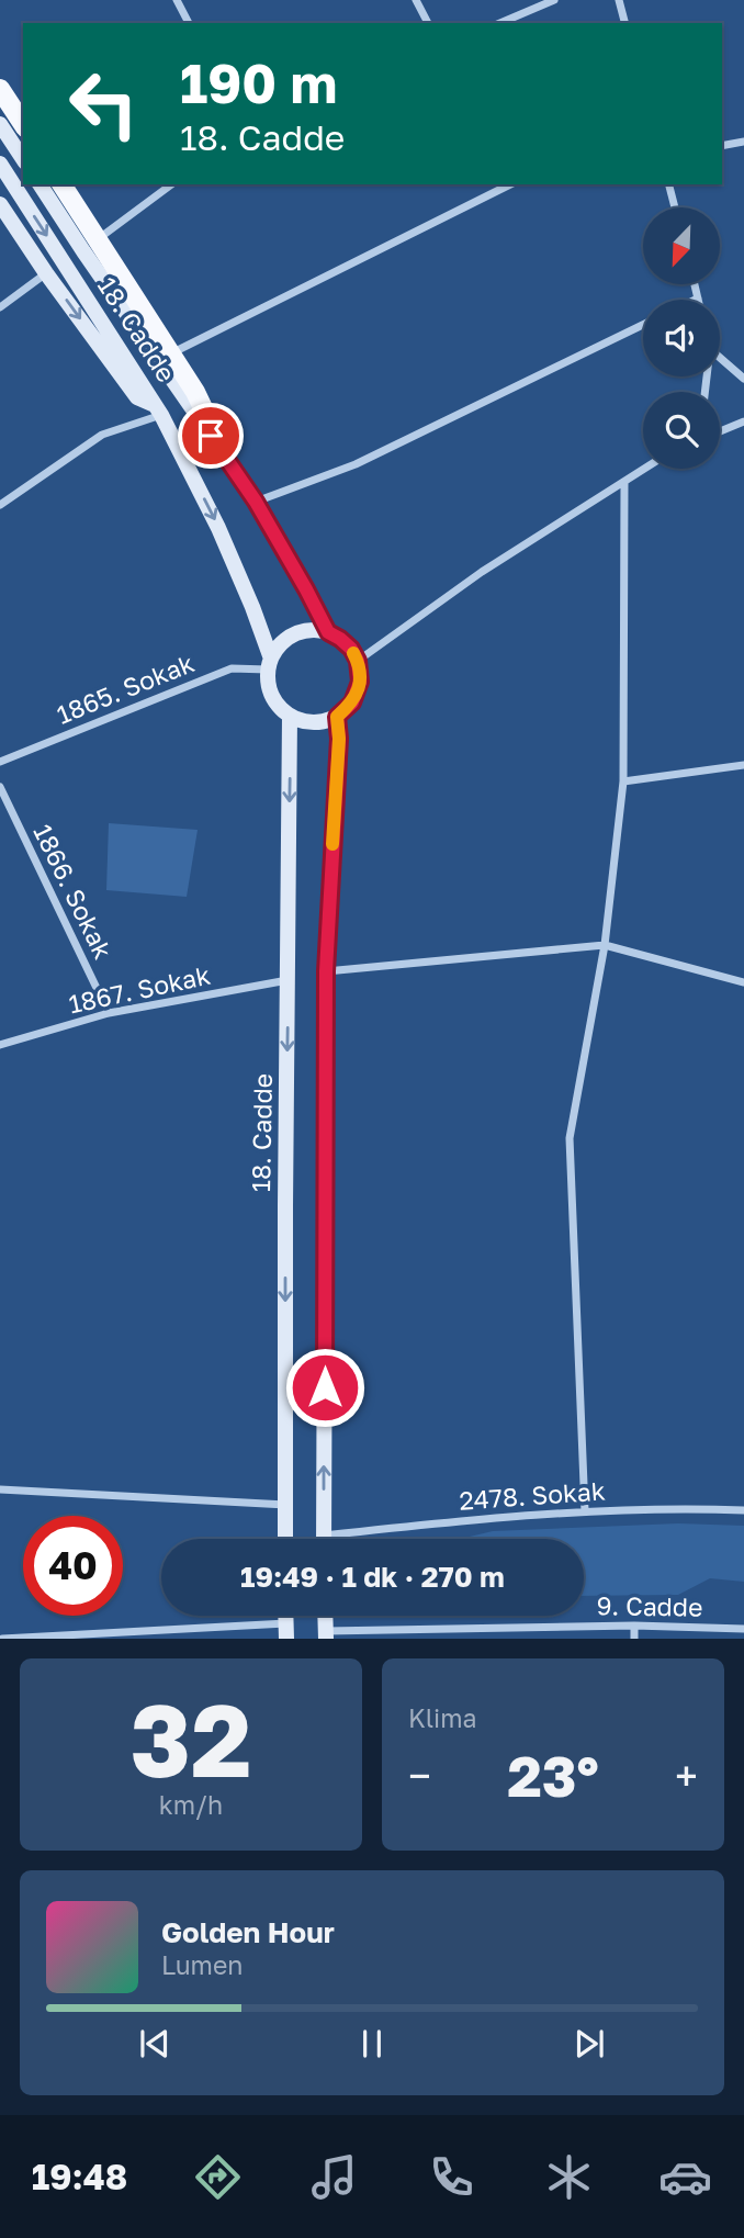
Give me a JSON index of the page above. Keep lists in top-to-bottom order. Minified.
{"streets":{"street":["18. Cadde","1865. Sokak","1866. Sokak","1867. Sokak","2478. Sokak","9. Cadde"]},"crossings":[["18. Cadde","1865. Sokak"],["18. Cadde","1867. Sokak"],["1866. Sokak","1867. Sokak"]],"north":"bottom left","page":{"turn":["190 m","18. Cadde"],"limit":"40","trip":"19:49 · 1 dk · 270 m","tile":[["32","km/h"],"Klima"],"heat":["−","23°","+"],"song":["Golden Hour","Lumen"],"tabs":"19:48"}}
